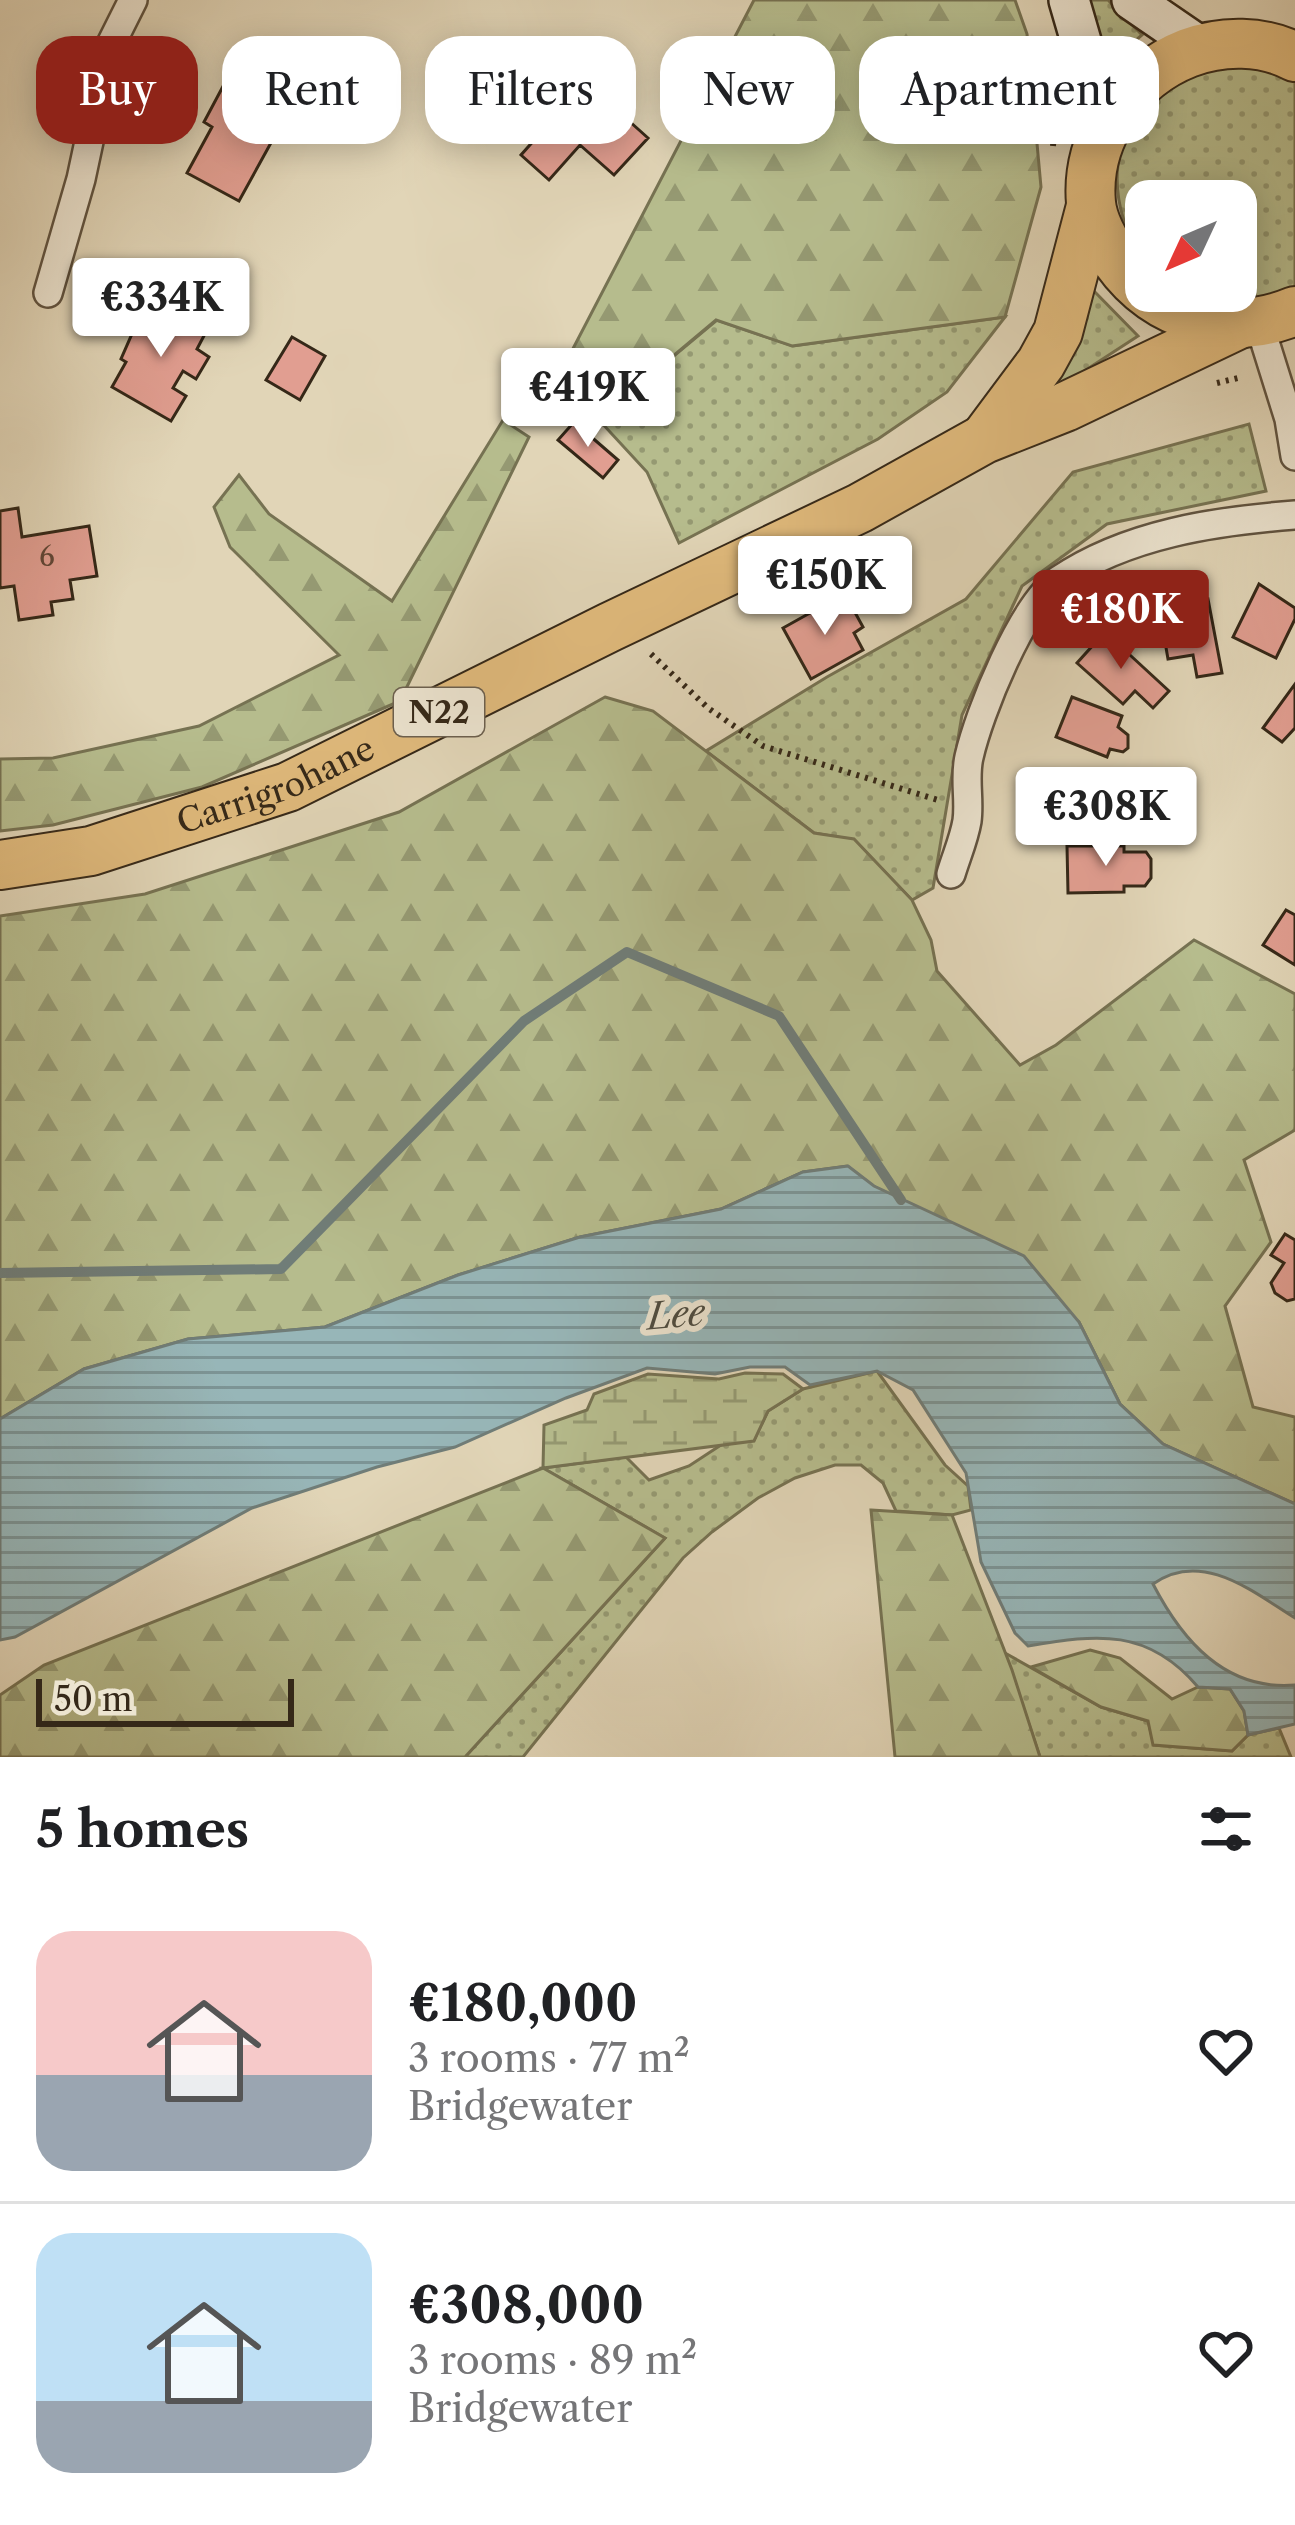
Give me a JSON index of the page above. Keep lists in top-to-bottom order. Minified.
{"streets":{"highway":["N22","Carrigrohane"]},"crossings":[["N22","Carrigrohane"]],"water":["Lee"],"house_numbers":["6"],"scale_bar":"50 m","north":"bottom left","page":{"chip":["Buy","Rent","Filters","New","Apartment"],"price":["€334K","€419K","€150K","€180K","€308K"],"scale":"50 m","heading":"5 homes","list":[{"name":"€180,000","note":"3 rooms · 77 m² · Bridgewater"},{"name":"€308,000","note":"3 rooms · 89 m² · Bridgewater"}]}}
